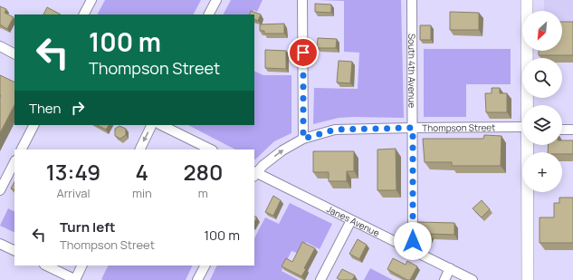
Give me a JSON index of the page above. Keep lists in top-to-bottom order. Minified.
{"streets":{"street":["South 4th Avenue","Thompson Street","Janes Avenue"]},"crossings":[["South 4th Avenue","Thompson Street"],["South 4th Avenue","Janes Avenue"],["Thompson Street","Janes Avenue"]],"north":"bottom left","page":{"map_buttons":"+","turn":["100 m","Thompson Street"],"then":"Then","eta":["13:49","Arrival","4","min","280","m"],"list":[{"name":"Turn left","note":"Thompson Street","value":"100 m"}]}}
